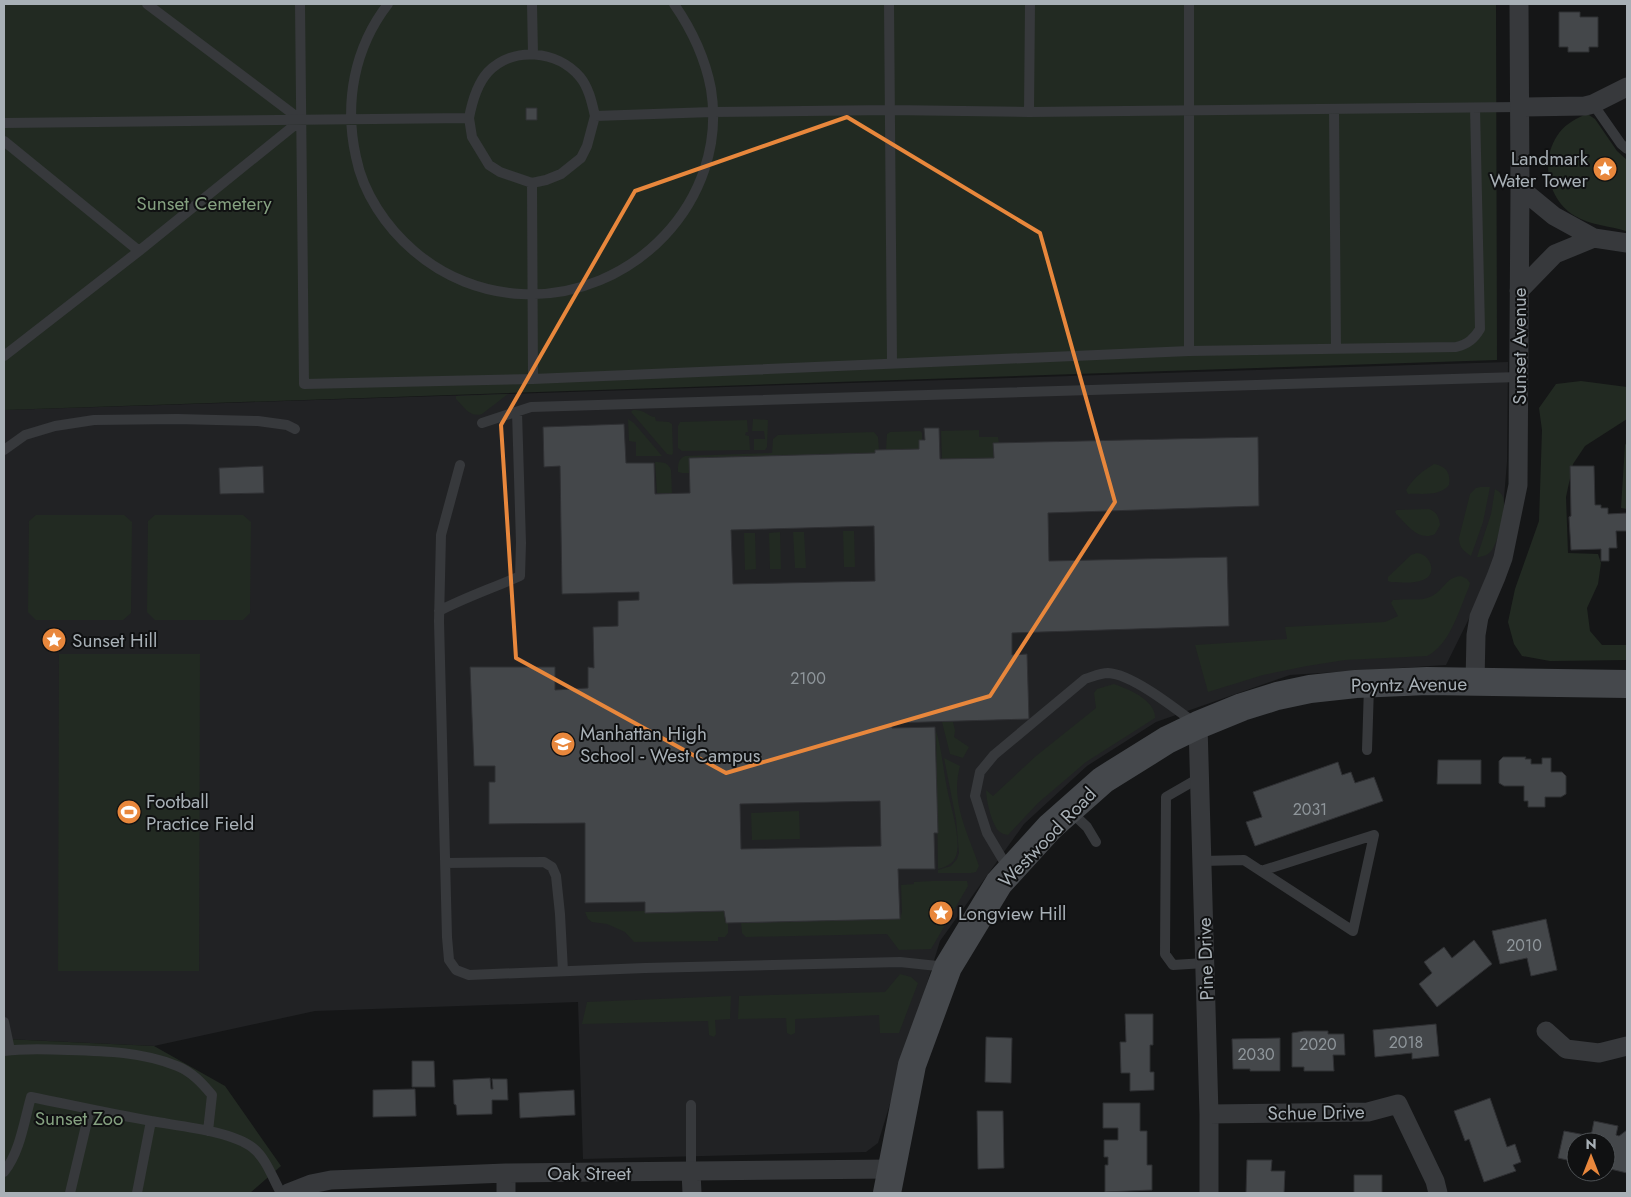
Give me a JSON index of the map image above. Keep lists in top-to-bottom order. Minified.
{"streets":{"street":["Sunset Avenue","Poyntz Avenue","Westwood Road","Pine Drive","Schue Drive","Oak Street"]},"crossings":[["Sunset Avenue","Poyntz Avenue"],["Poyntz Avenue","Westwood Road"],["Poyntz Avenue","Pine Drive"],["Westwood Road","Pine Drive"],["Westwood Road","Oak Street"],["Pine Drive","Schue Drive"]],"parks":["Sunset Cemetery","Sunset Zoo"],"places":{"place":["Landmark Water Tower","Sunset Hill","Longview Hill"],"school or university":["Manhattan High School - West Campus"],"sports":["Football Practice Field"]},"house_numbers":["2100","2031","2010","2018","2020","2030"],"north":"top"}
